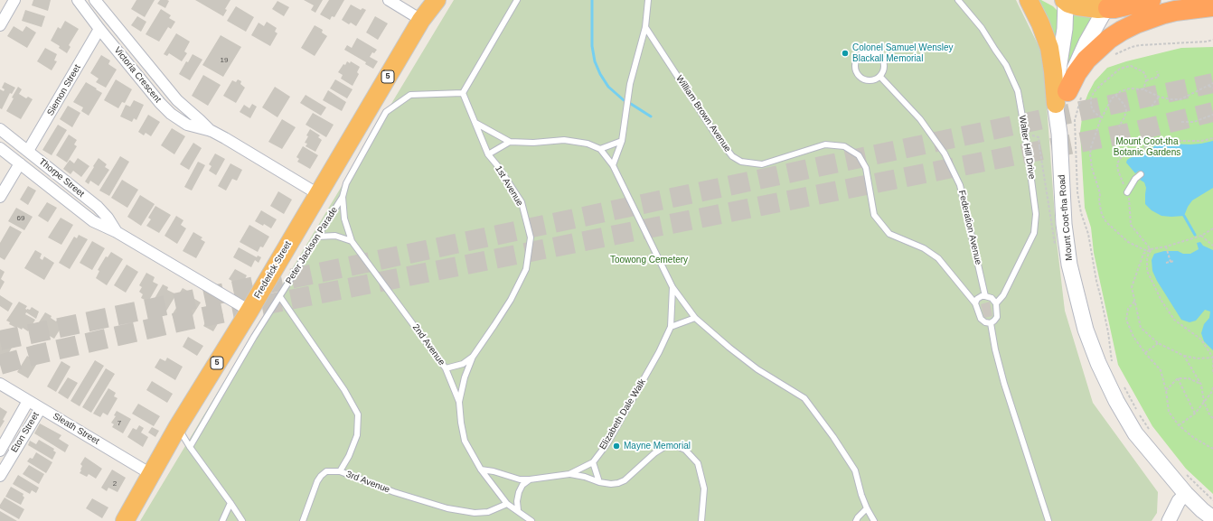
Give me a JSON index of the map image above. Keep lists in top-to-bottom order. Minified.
{"streets":{"highway":["5","Frederick Street"],"main road":["Mount Coot-tha Road"],"street":["Victoria Crescent","Siemon Street","Thorpe Street","Sleath Street","Eton Street"],"lane":["William Brown Avenue","Walter Hill Drive","1st Avenue","Federation Avenue","Peter Jackson Parade","2nd Avenue","Elizabeth Dale Walk","3rd Avenue"]},"crossings":[["Victoria Crescent","Siemon Street"],["Victoria Crescent","Frederick Street"],["Siemon Street","Thorpe Street"],["William Brown Avenue","Walter Hill Drive"],["William Brown Avenue","Federation Avenue"],["Walter Hill Drive","Federation Avenue"],["Thorpe Street","Frederick Street"],["1st Avenue","Peter Jackson Parade"],["Peter Jackson Parade","2nd Avenue"],["Peter Jackson Parade","3rd Avenue"],["Frederick Street","Sleath Street"],["2nd Avenue","Elizabeth Dale Walk"],["2nd Avenue","3rd Avenue"],["Sleath Street","Eton Street"]],"parks":["Mount Coot-tha Botanic Gardens","Toowong Cemetery"],"places":["Colonel Samuel Wensley Blackall Memorial","Mayne Memorial"],"house_numbers":["19","69","7","2"]}
